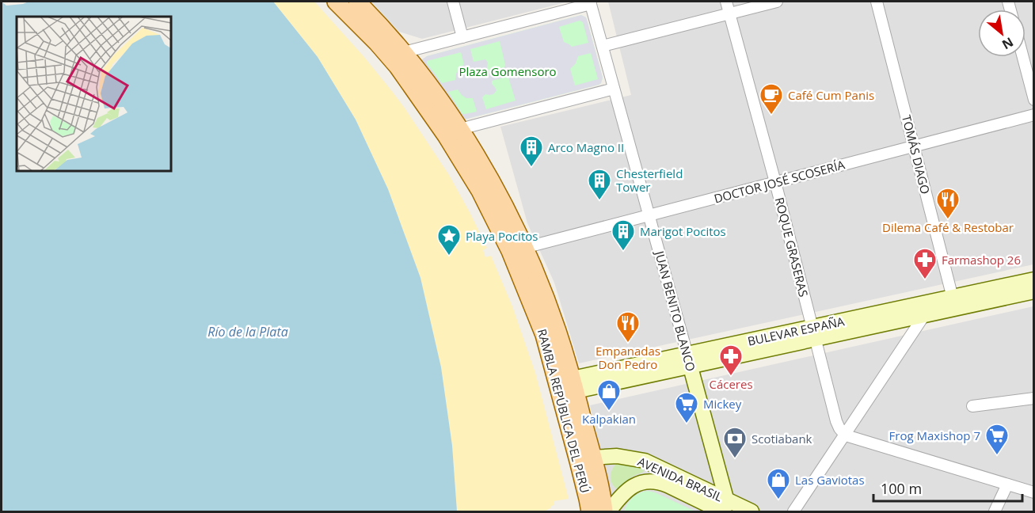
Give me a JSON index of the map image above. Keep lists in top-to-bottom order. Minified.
{"streets":{"main road":["JUAN BENITO BLANCO","BULEVAR ESPAÑA","RAMBLA REPÚBLICA DEL PERÚ","AVENIDA BRASIL"],"street":["TOMÁS DIAGO","DOCTOR JOSÉ SCOSERÍA","ROQUE GRASERAS"]},"crossings":[["TOMÁS DIAGO","DOCTOR JOSÉ SCOSERÍA"],["TOMÁS DIAGO","BULEVAR ESPAÑA"],["DOCTOR JOSÉ SCOSERÍA","ROQUE GRASERAS"],["DOCTOR JOSÉ SCOSERÍA","JUAN BENITO BLANCO"],["DOCTOR JOSÉ SCOSERÍA","RAMBLA REPÚBLICA DEL PERÚ"],["ROQUE GRASERAS","BULEVAR ESPAÑA"],["JUAN BENITO BLANCO","BULEVAR ESPAÑA"],["JUAN BENITO BLANCO","AVENIDA BRASIL"],["BULEVAR ESPAÑA","RAMBLA REPÚBLICA DEL PERÚ"],["RAMBLA REPÚBLICA DEL PERÚ","AVENIDA BRASIL"]],"water":["Río de la Plata"],"parks":["Plaza Gomensoro"],"places":{"cafe":["Café Cum Panis"],"building":["Arco Magno II","Chesterfield Tower","Marigot Pocitos"],"restaurant":["Dilema Café & Restobar","Empanadas Don Pedro"],"place":["Playa Pocitos"],"pharmacy":["Farmashop 26","Cáceres"],"shop":["Kalpakian","Las Gaviotas"],"supermarket":["Mickey","Frog Maxishop 7"],"bank":["Scotiabank"]},"scale_bar":"100 m","north":"bottom right"}
